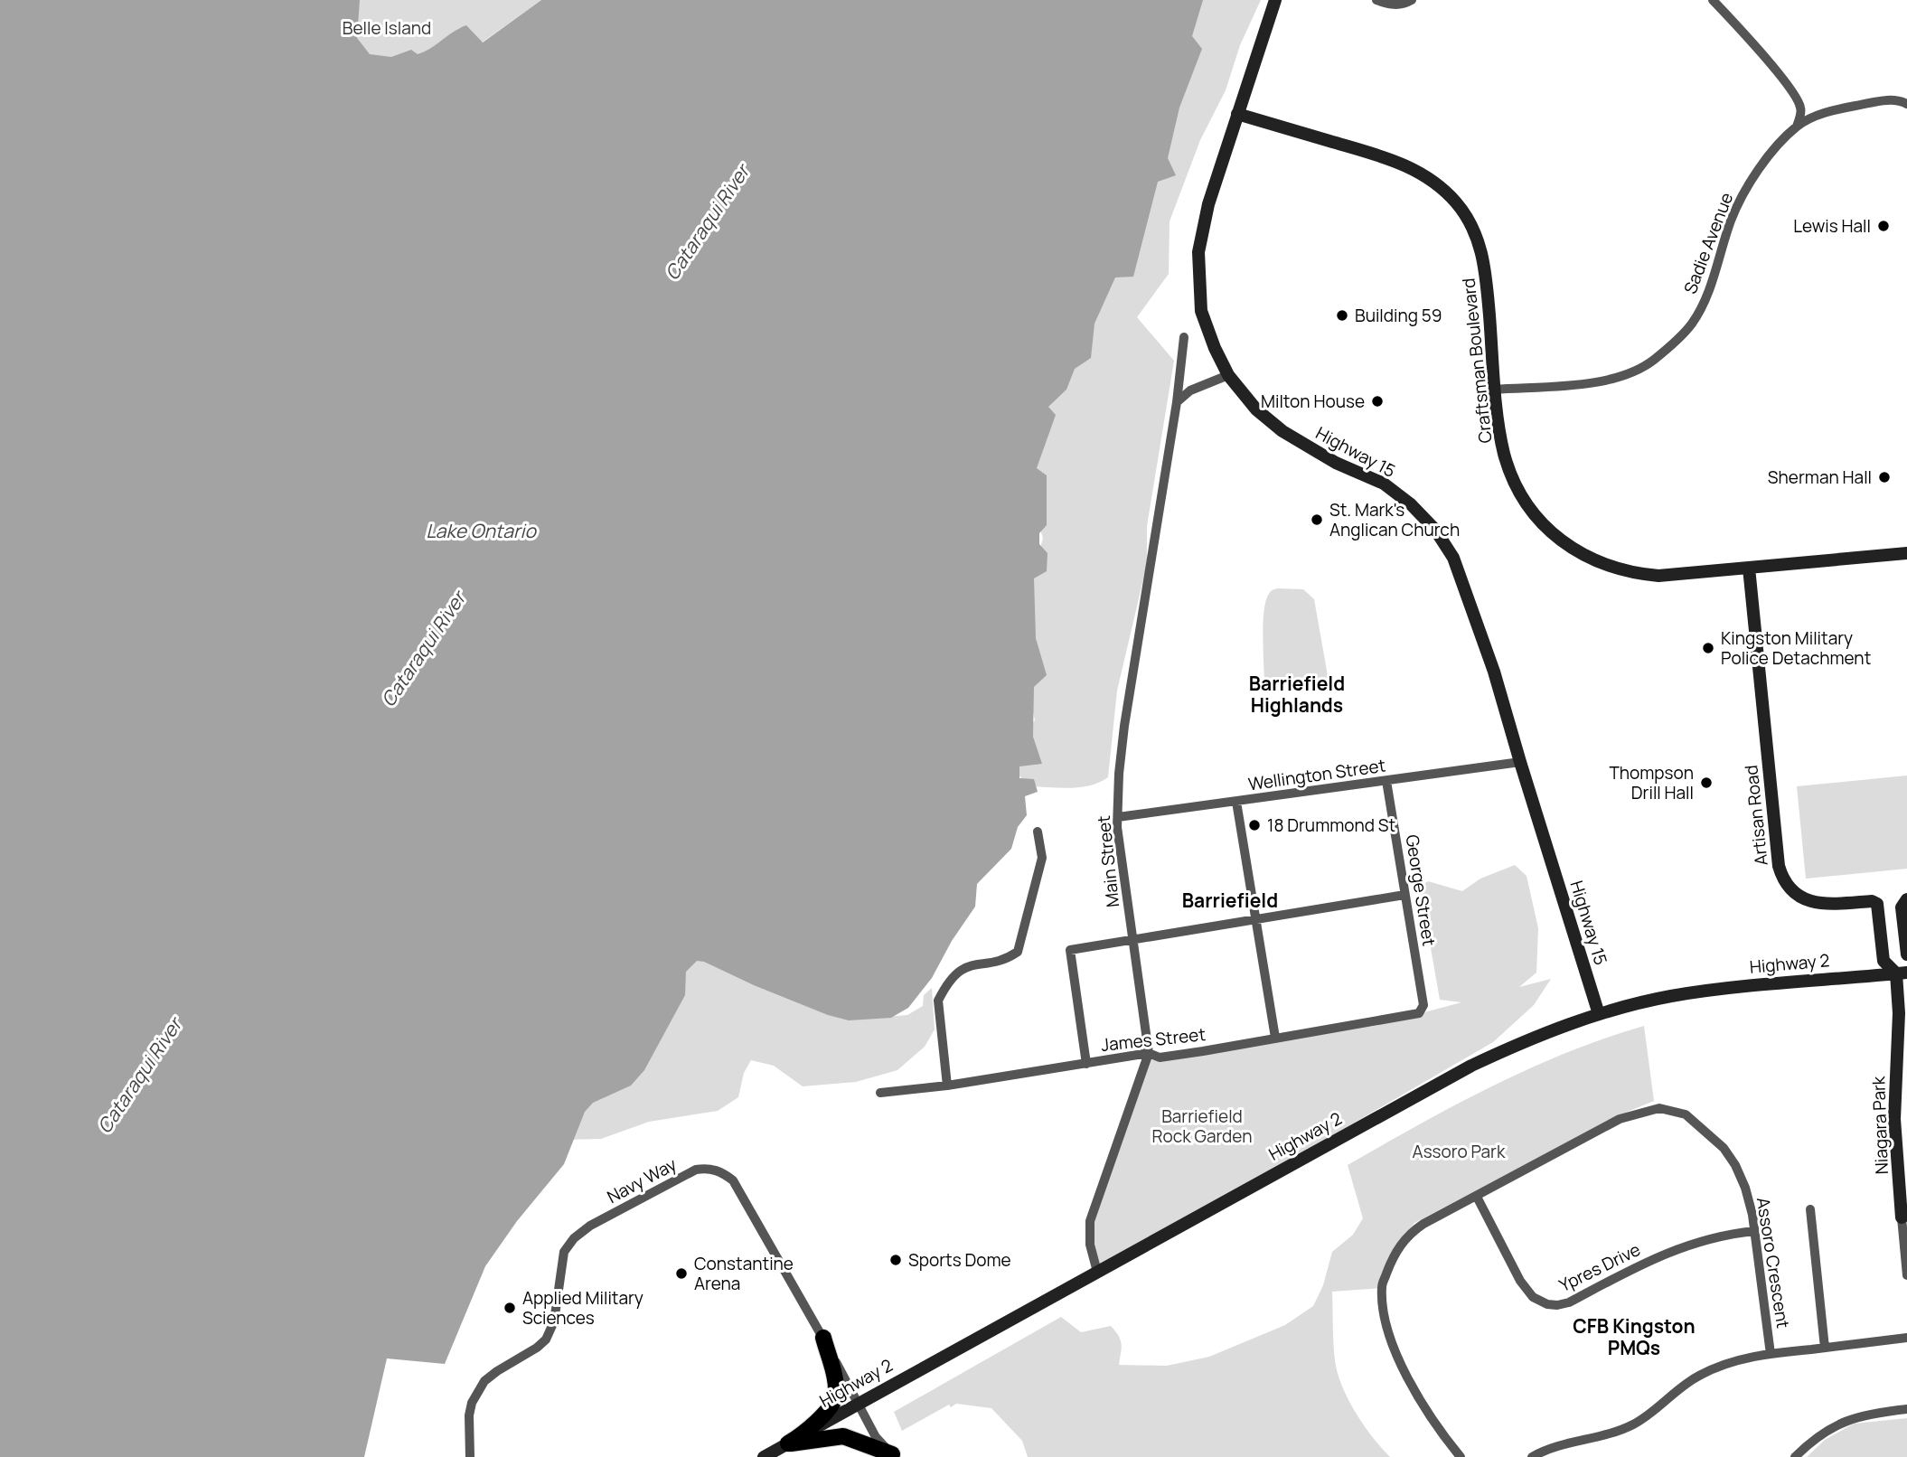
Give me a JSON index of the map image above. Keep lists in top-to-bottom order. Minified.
{"streets":{"main road":["Craftsman Boulevard","Highway 15","Artisan Road","Highway 2","Niagara Park"],"street":["Sadie Avenue","Wellington Street","Main Street","George Street","James Street","Navy Way","Assoro Crescent","Ypres Drive"]},"crossings":[["Sadie Avenue","Craftsman Boulevard"],["Craftsman Boulevard","Highway 15"],["Craftsman Boulevard","Artisan Road"],["Highway 15","Wellington Street"],["Highway 15","Highway 2"],["Wellington Street","Main Street"],["Wellington Street","George Street"],["Artisan Road","Highway 2"],["Artisan Road","Niagara Park"],["Main Street","Highway 2"],["Main Street","James Street"],["George Street","James Street"],["Highway 2","Niagara Park"],["Highway 2","Navy Way"],["Assoro Crescent","Ypres Drive"]],"districts":["Barriefield Highlands","Barriefield","CFB Kingston PMQs"],"water":["Cataraqui River","Lake Ontario"],"parks":["Belle Island","Barriefield Rock Garden","Assoro Park"],"places":["Lewis Hall","Building 59","Milton House","Sherman Hall","St. Mark's Anglican Church","Kingston Military Police Detachment","Thompson Drill Hall","18 Drummond St","Sports Dome","Constantine Arena","Applied Military Sciences"]}
